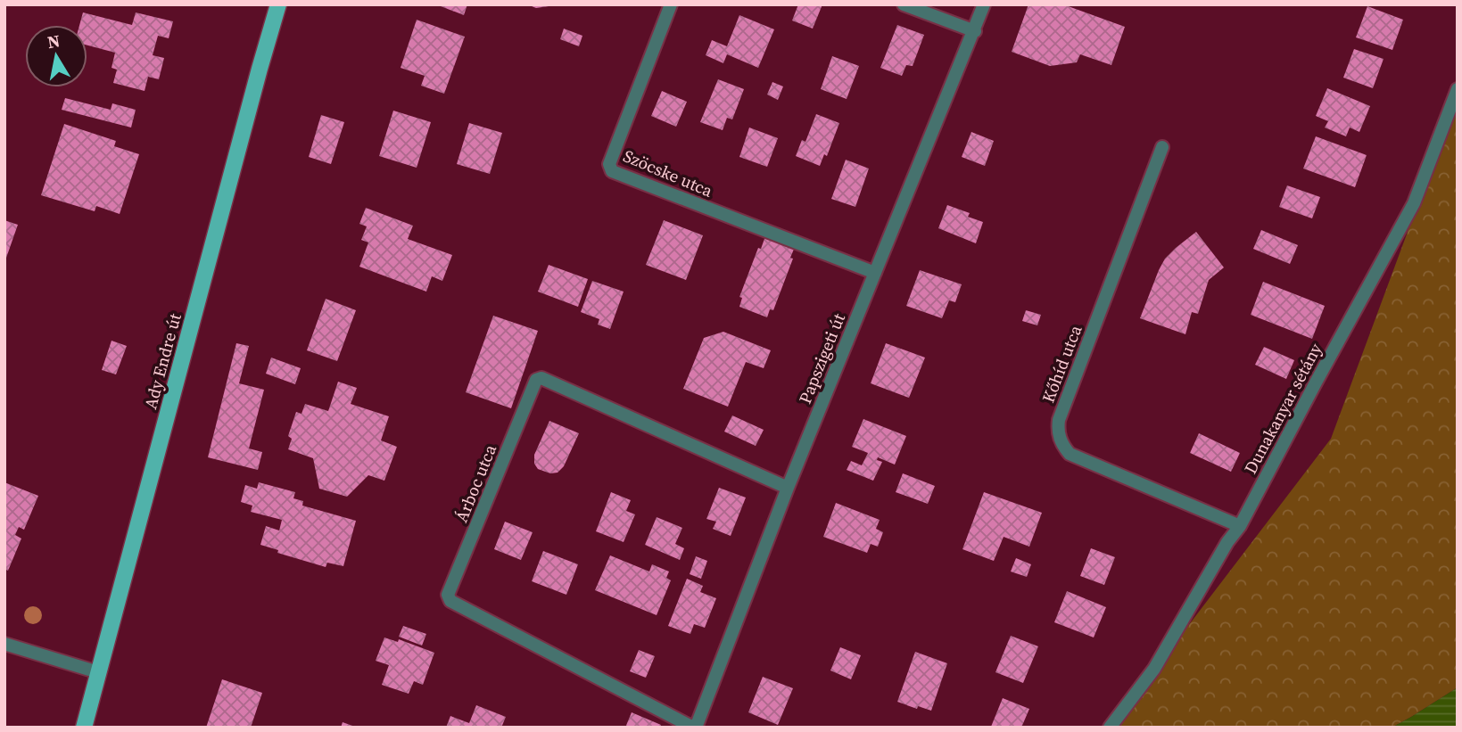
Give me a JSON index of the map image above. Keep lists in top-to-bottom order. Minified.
{"streets":{"main road":["Ady Endre út"],"street":["Szöcske utca","Papszigeti út","Kőhíd utca","Dunakanyar sétány","Árboc utca"]},"crossings":[["Szöcske utca","Papszigeti út"],["Papszigeti út","Árboc utca"],["Kőhíd utca","Dunakanyar sétány"]],"north":"top"}
